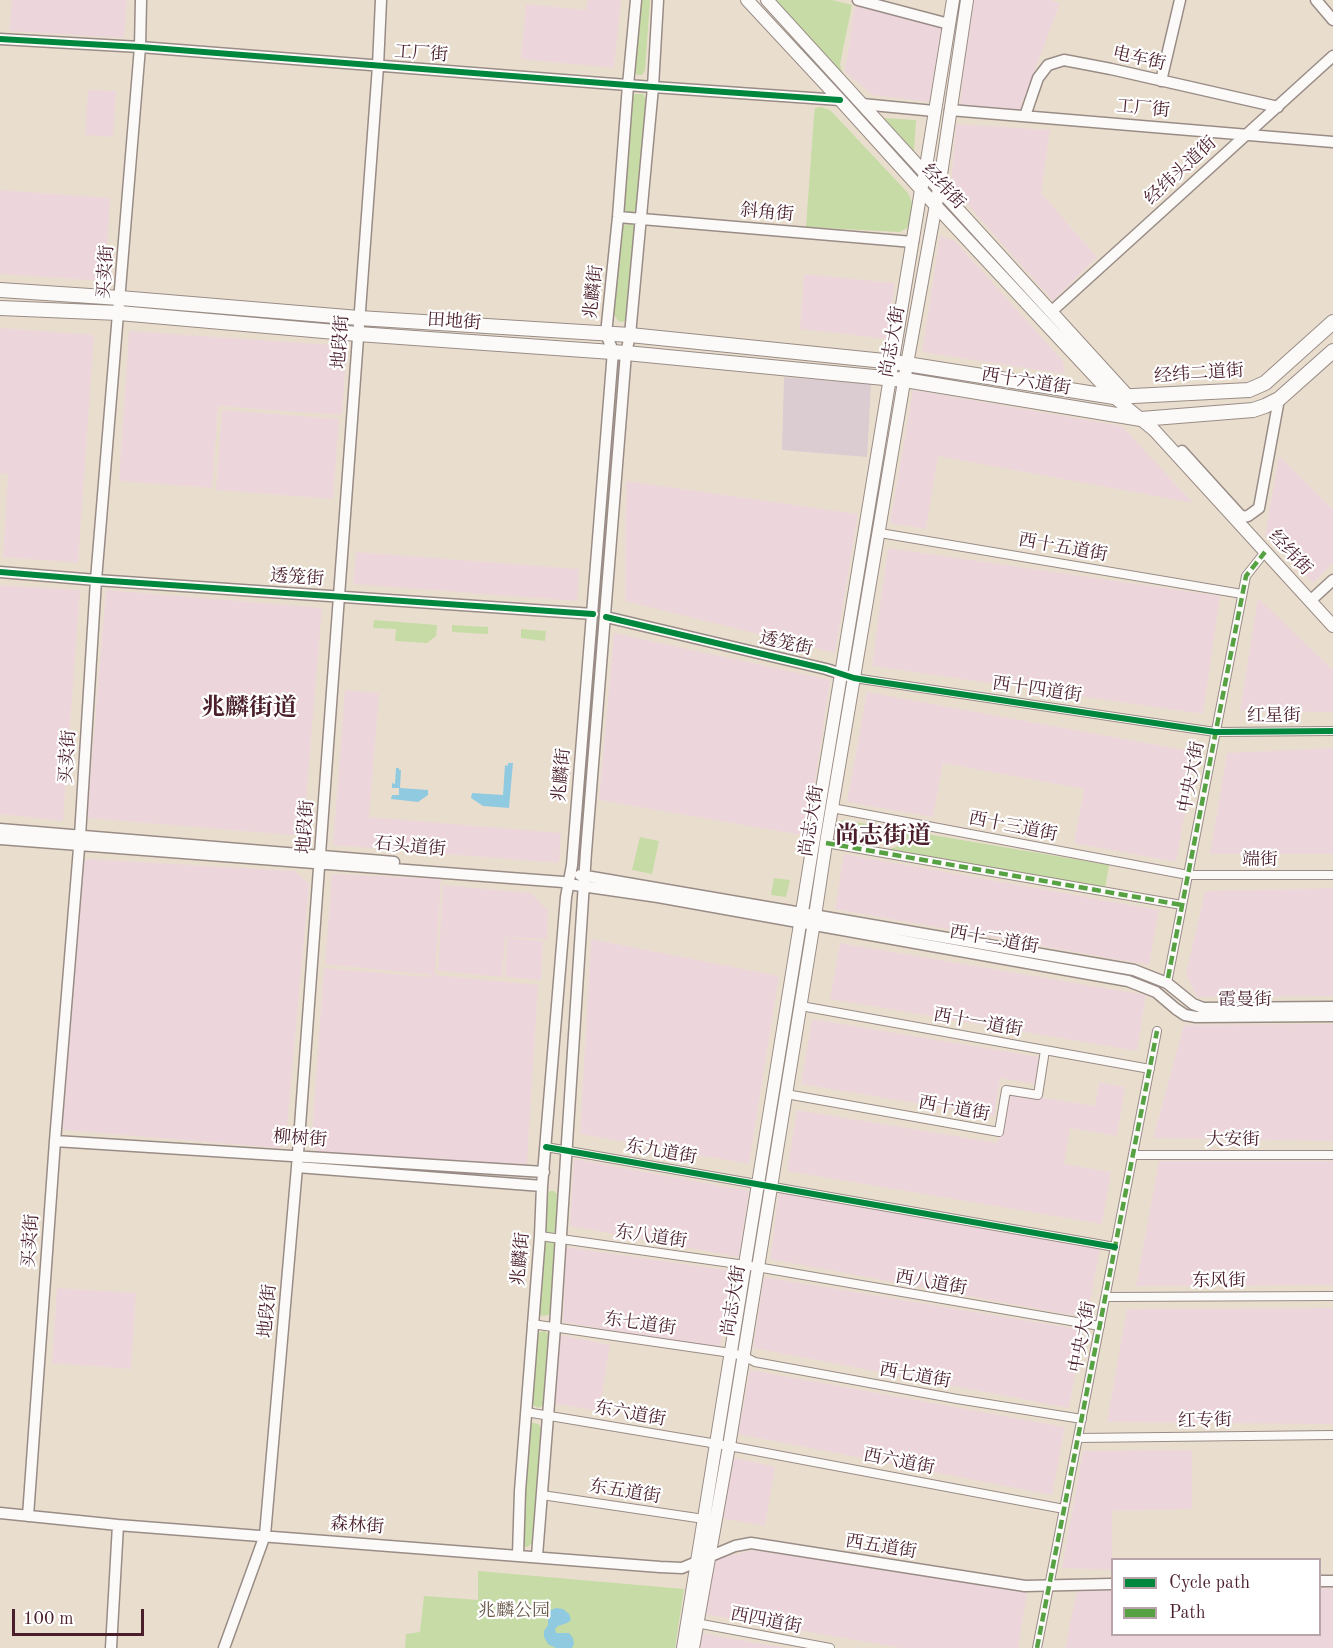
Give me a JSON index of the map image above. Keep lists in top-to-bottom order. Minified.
{"streets":{"highway":["田地街","经纬二道街","西十六道街"],"main road":["工厂街","电车街","经纬头道街","经纬街","斜角街","买卖街","兆麟街","地段街","尚志大街","透笼街","石头道街","西十二道街","霞曼街","柳树街","森林街","西五道街"],"street":["西十五道街","西十四道街","红星街","中央大街","西十三道街","端街","西十一道街","西十道街","大安街","东九道街","东八道街","东风街","西八道街","东七道街","西七道街","东六道街","红专街","西六道街","东五道街","西四道街"]},"crossings":[["工厂街","电车街"],["工厂街","经纬头道街"],["工厂街","经纬街"],["工厂街","买卖街"],["工厂街","兆麟街"],["工厂街","地段街"],["工厂街","尚志大街"],["电车街","经纬头道街"],["经纬头道街","经纬街"],["经纬街","尚志大街"],["经纬街","经纬二道街"],["经纬街","西十六道街"],["经纬街","中央大街"],["斜角街","兆麟街"],["斜角街","尚志大街"],["买卖街","田地街"],["买卖街","透笼街"],["买卖街","石头道街"],["买卖街","柳树街"],["买卖街","森林街"],["兆麟街","田地街"],["兆麟街","透笼街"],["兆麟街","石头道街"],["兆麟街","柳树街"],["兆麟街","东九道街"],["兆麟街","东八道街"],["兆麟街","东七道街"],["兆麟街","东六道街"],["兆麟街","东五道街"],["兆麟街","森林街"],["田地街","地段街"],["田地街","尚志大街"],["田地街","西十六道街"],["地段街","透笼街"],["地段街","石头道街"],["地段街","柳树街"],["地段街","森林街"],["尚志大街","西十六道街"],["尚志大街","西十五道街"],["尚志大街","透笼街"],["尚志大街","西十四道街"],["尚志大街","西十三道街"],["尚志大街","石头道街"],["尚志大街","西十二道街"],["尚志大街","西十一道街"],["尚志大街","西十道街"],["尚志大街","东九道街"],["尚志大街","东八道街"],["尚志大街","西八道街"],["尚志大街","东七道街"],["尚志大街","西七道街"],["尚志大街","东六道街"],["尚志大街","西六道街"],["尚志大街","东五道街"],["尚志大街","森林街"],["尚志大街","西五道街"],["尚志大街","西四道街"],["经纬二道街","西十六道街"],["西十五道街","中央大街"],["透笼街","西十四道街"],["西十四道街","红星街"],["西十四道街","中央大街"],["红星街","中央大街"],["中央大街","西十三道街"],["中央大街","端街"],["中央大街","西十二道街"],["中央大街","霞曼街"],["中央大街","西十一道街"],["中央大街","大安街"],["中央大街","东九道街"],["中央大街","东风街"],["中央大街","西八道街"],["中央大街","西七道街"],["中央大街","红专街"],["中央大街","西六道街"],["中央大街","西五道街"],["西十三道街","端街"],["石头道街","西十二道街"],["西十二道街","霞曼街"],["西十一道街","西十道街"],["东八道街","西八道街"],["东七道街","西七道街"],["东六道街","西六道街"],["森林街","西五道街"]],"districts":["兆麟街道","尚志街道"],"parks":["兆麟公园"],"legend":["Cycle path","Path"],"scale_bar":"100 m"}
